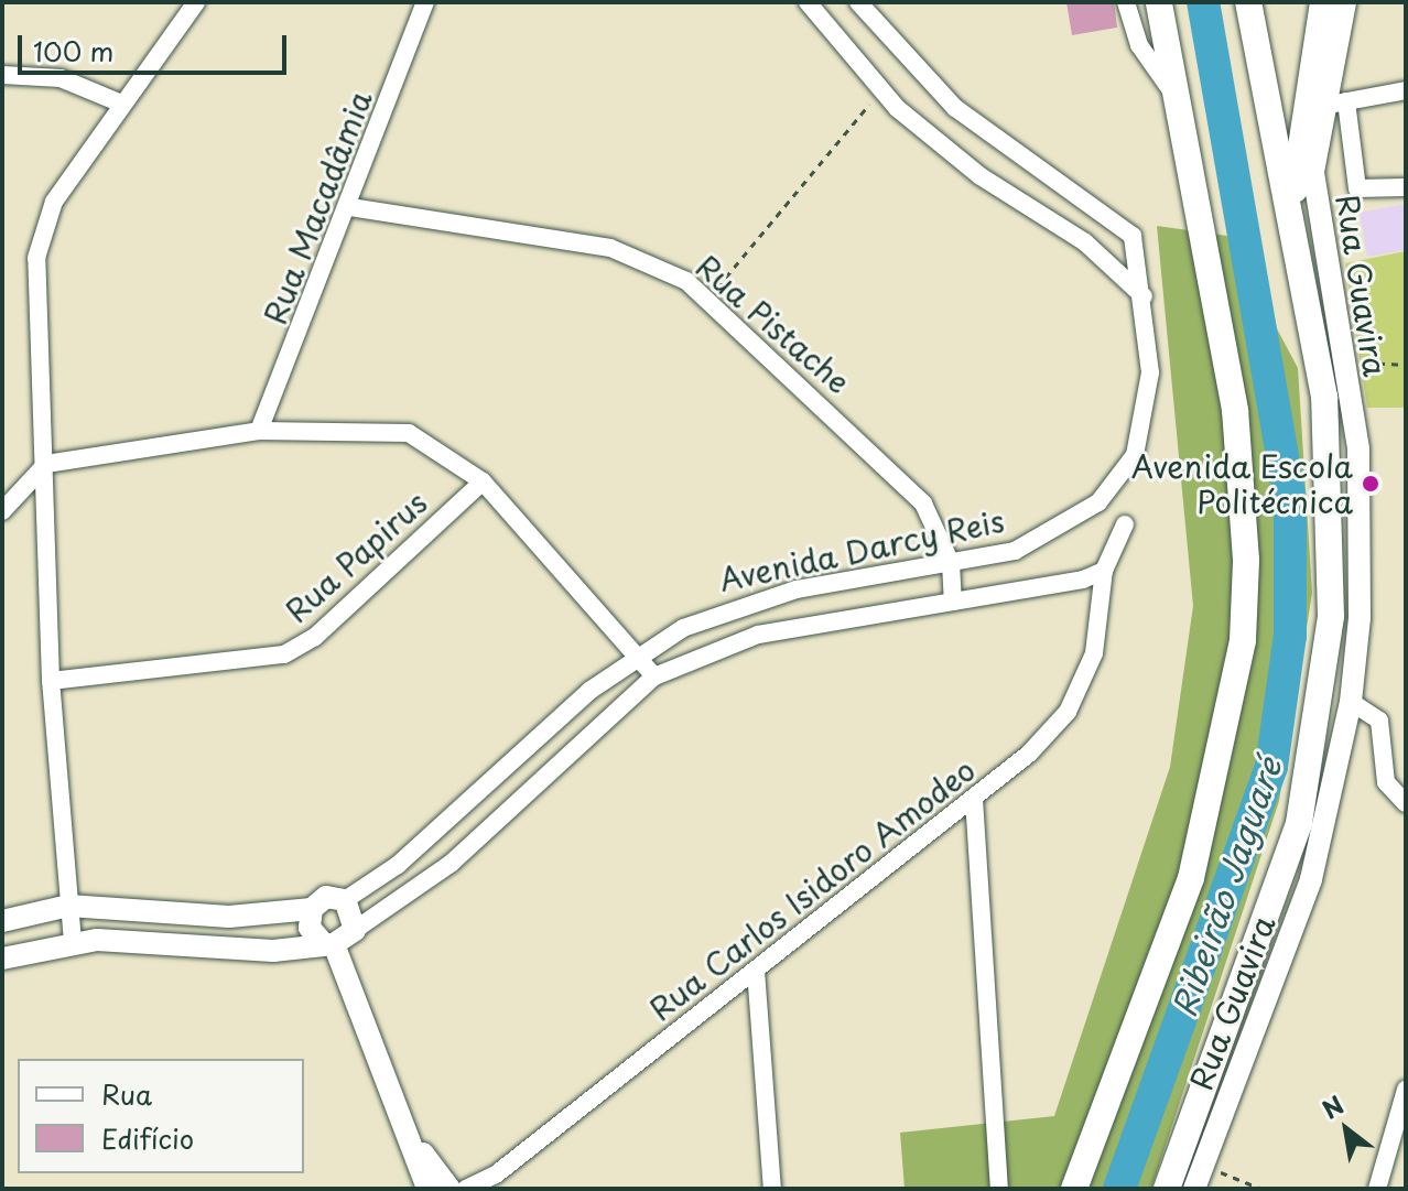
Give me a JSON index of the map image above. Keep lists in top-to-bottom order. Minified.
{"streets":{"main road":["Rua Guavira"],"street":["Rua Macadâmia","Rua Pistache","Avenida Darcy Reis","Rua Papirus","Rua Carlos Isidoro Amodeo"]},"crossings":[["Rua Macadâmia","Rua Pistache"],["Rua Pistache","Avenida Darcy Reis"],["Avenida Darcy Reis","Rua Carlos Isidoro Amodeo"]],"water":["Ribeirão Jaguaré"],"places":["Avenida Escola Politécnica"],"legend":["Rua","Edifício"],"scale_bar":"100 m","north":"top left"}
